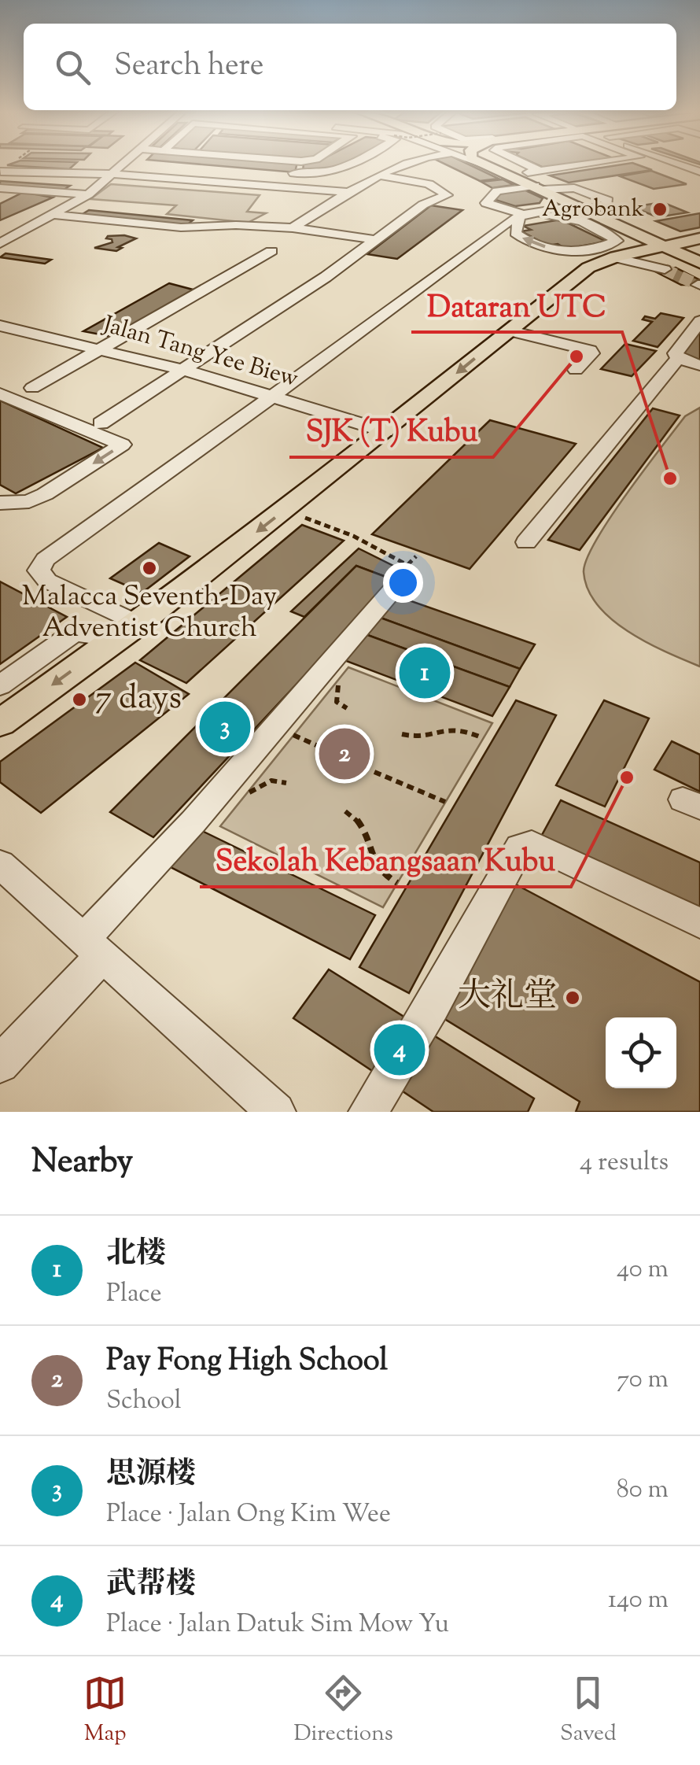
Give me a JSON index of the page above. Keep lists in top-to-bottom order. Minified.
{"streets":{"street":["Jalan Tang Yee Biew"]},"places":["Agrobank","SJK (T) Kubu","Dataran UTC","Malacca Seventh-Day Adventist Church","7 days","Sekolah Kebangsaan Kubu","大礼堂"],"page":{"search":"Search here","pins":["1","3","2","4"],"heading":["Nearby","4 results"],"list":[{"mark":"1","name":"北楼","note":"Place","value":"40 m"},{"mark":"2","name":"Pay Fong High School","note":"School","value":"70 m"},{"mark":"3","name":"思源楼","note":"Place · Jalan Ong Kim Wee","value":"80 m"},{"mark":"4","name":"武帮楼","note":"Place · Jalan Datuk Sim Mow Yu","value":"140 m"}],"nav":["Map","Directions","Saved"]}}
